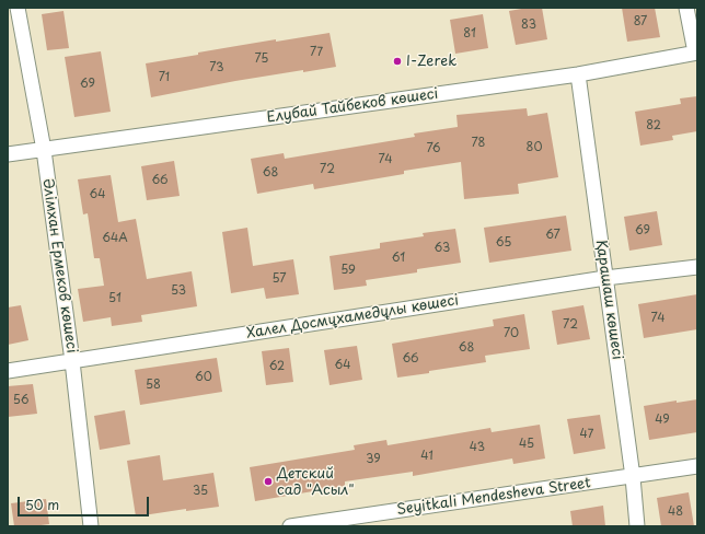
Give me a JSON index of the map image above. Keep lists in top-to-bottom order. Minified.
{"streets":{"street":["Елубай Тайбеков көшесі","Әлімхан Ермеков көшесі","Қарашаш көшесі","Халел Досмұхамедұлы көшесі","Seyitkali Mendesheva Street"]},"crossings":[["Елубай Тайбеков көшесі","Әлімхан Ермеков көшесі"],["Елубай Тайбеков көшесі","Қарашаш көшесі"],["Әлімхан Ермеков көшесі","Халел Досмұхамедұлы көшесі"],["Қарашаш көшесі","Халел Досмұхамедұлы көшесі"],["Қарашаш көшесі","Seyitkali Mendesheva Street"]],"places":["I-Zerek","Детский сад \"Асыл\""],"house_numbers":["87","83","81","77","75","73","71","69","82","78","80","76","74","72","68","66","64","69","67","64А","65","63","61","59","57","53","51","74","72","70","68","66","64","62","60","58","56","49","47","45","43","41","39","35","48"],"scale_bar":"50 m"}
